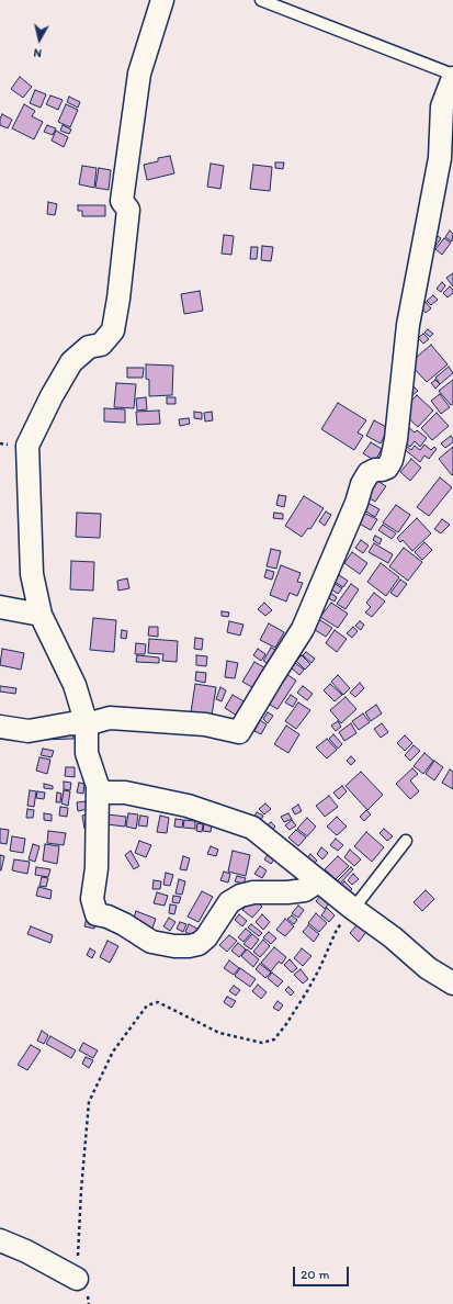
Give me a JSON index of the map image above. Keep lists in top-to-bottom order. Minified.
{"scale_bar":"20 m","north":"bottom"}
